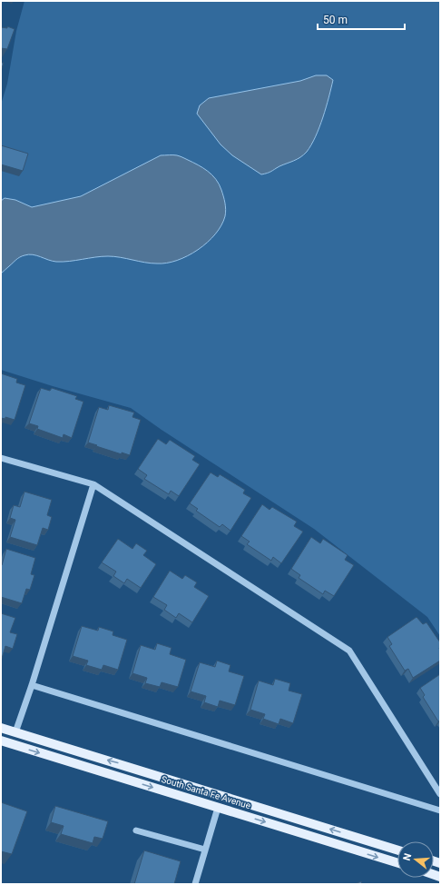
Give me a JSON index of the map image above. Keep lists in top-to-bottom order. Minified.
{"streets":{"main road":["South Santa Fe Avenue"]},"scale_bar":"50 m","north":"left"}
